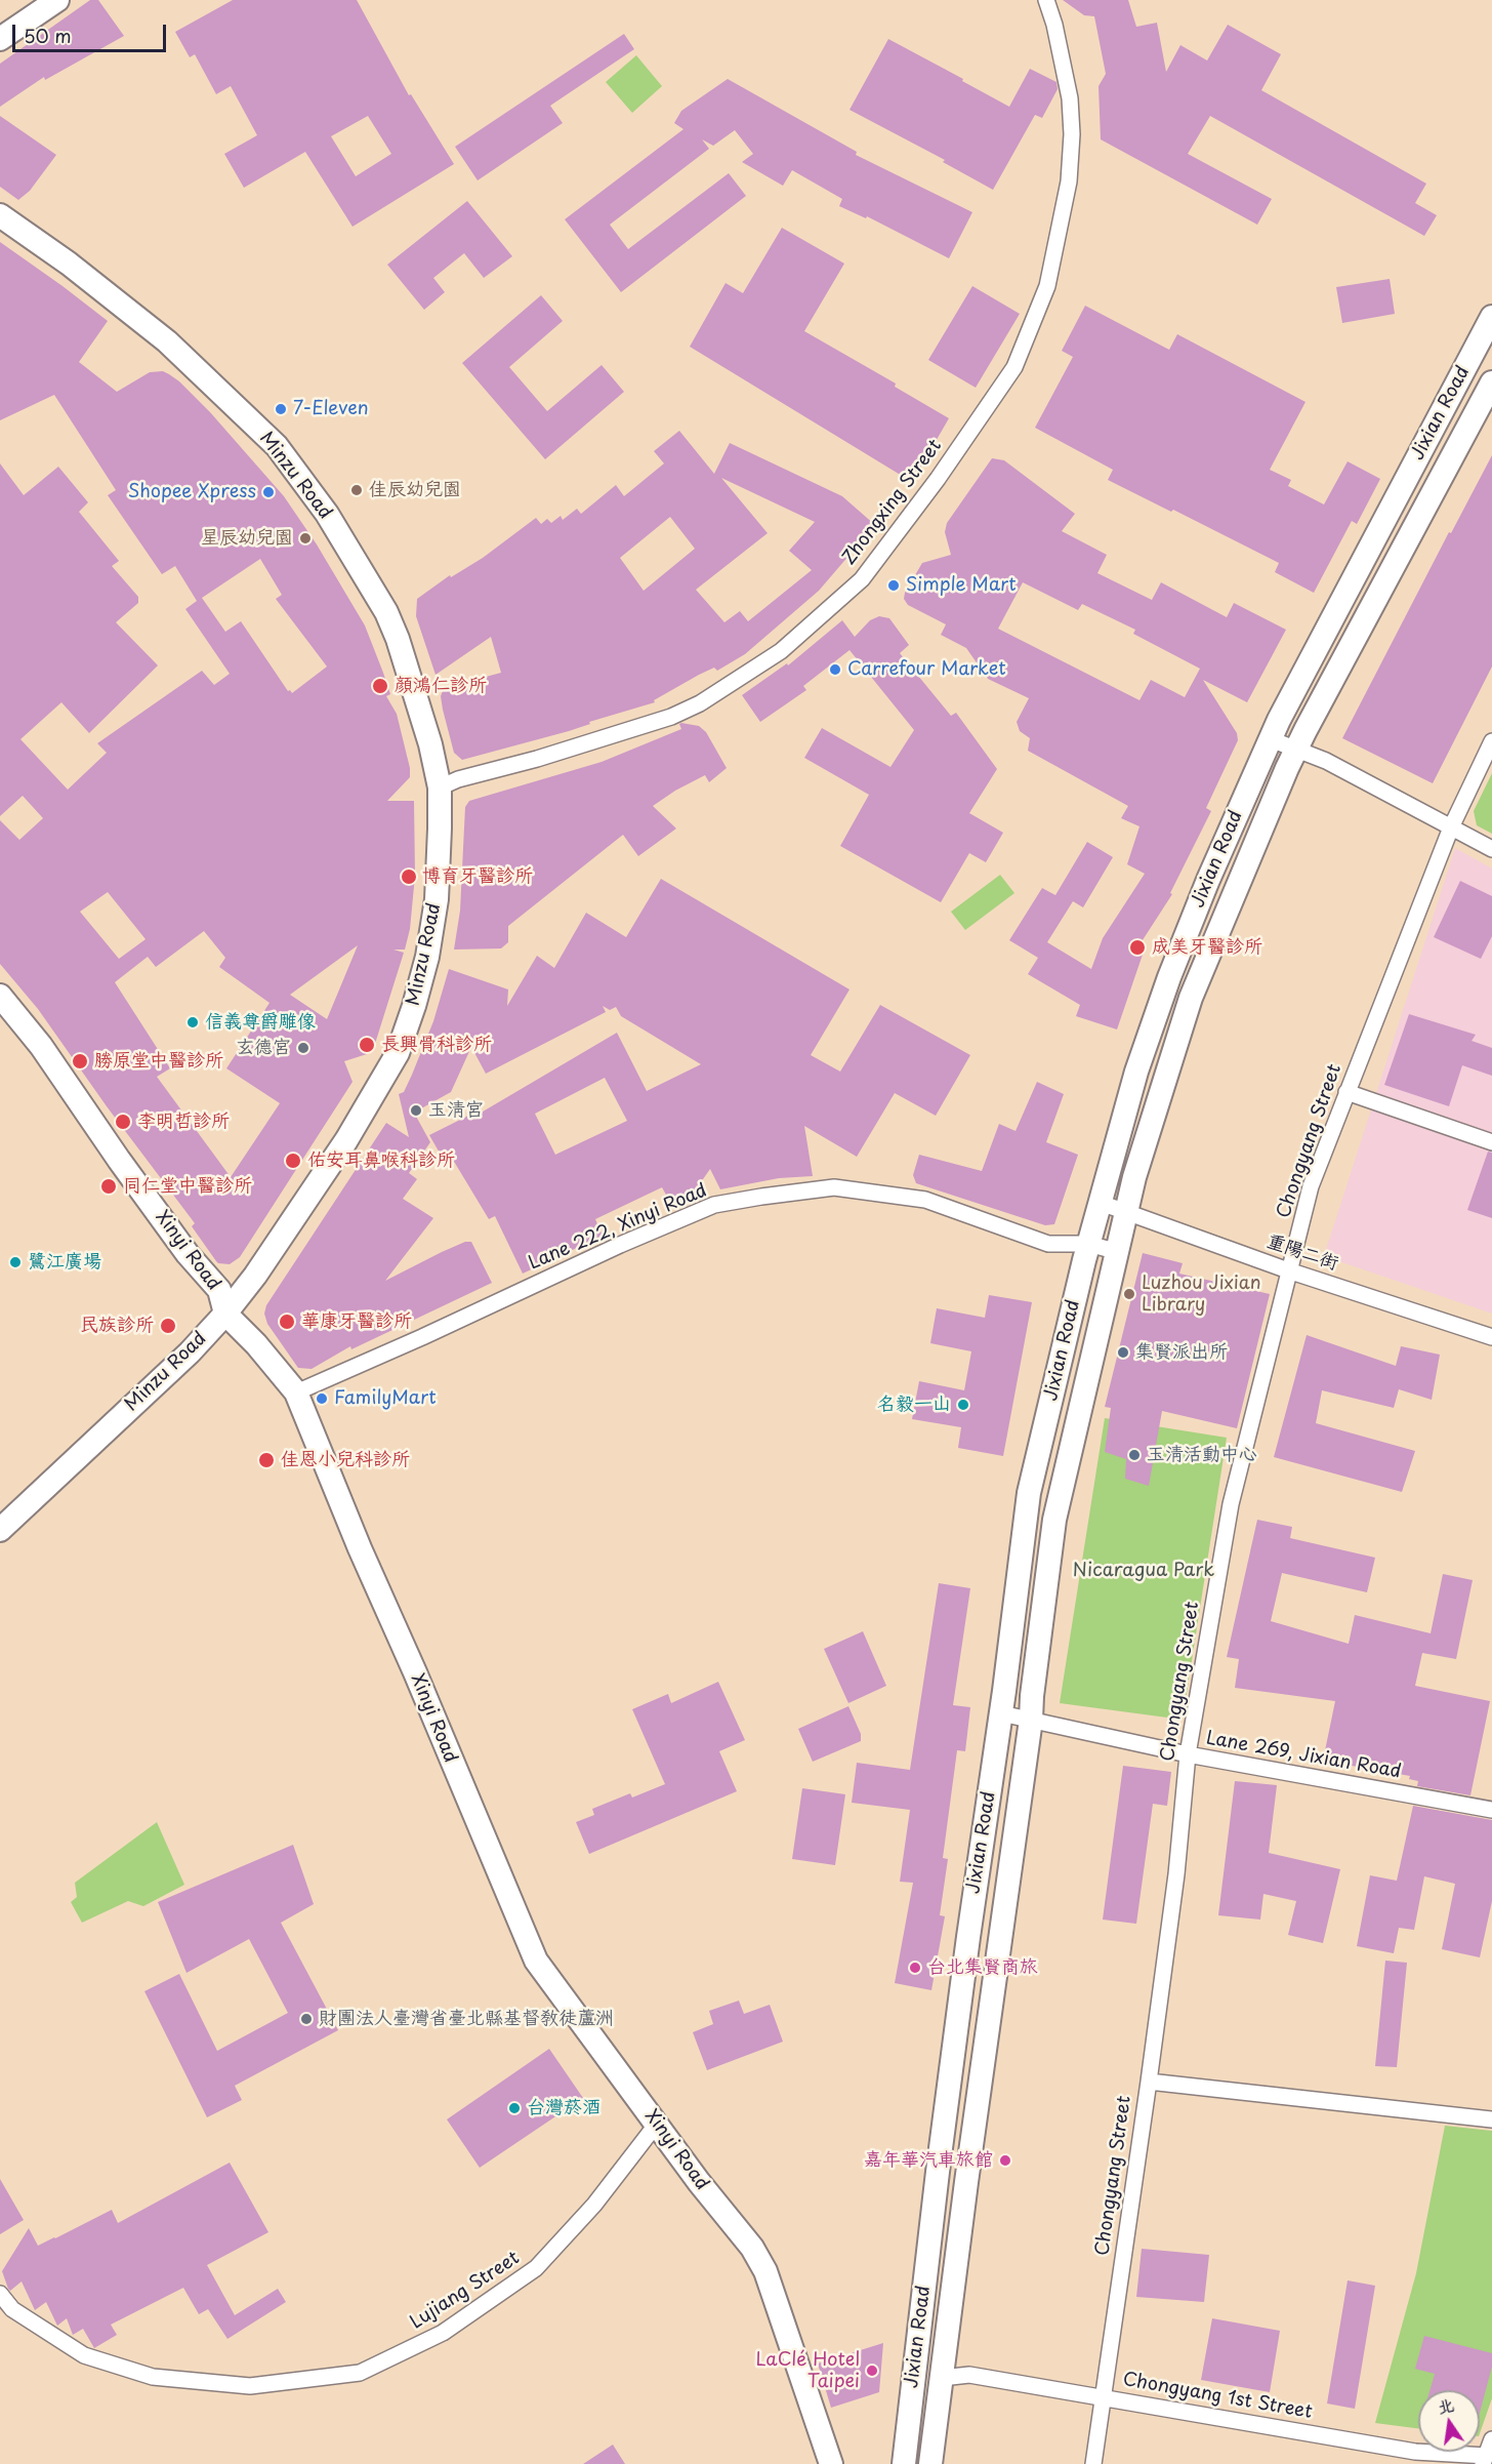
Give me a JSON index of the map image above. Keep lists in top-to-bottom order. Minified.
{"streets":{"main road":["Jixian Road","Minzu Road","Xinyi Road"],"street":["Zhongxing Street","Chongyang Street","Lane 222, Xinyi Road","重陽二街","Lane 269, Jixian Road","Lujiang Street","Chongyang 1st Street"]},"crossings":[["Jixian Road","Lane 222, Xinyi Road"],["Jixian Road","重陽二街"],["Jixian Road","Lane 269, Jixian Road"],["Jixian Road","Chongyang 1st Street"],["Minzu Road","Zhongxing Street"],["Minzu Road","Xinyi Road"],["Chongyang Street","重陽二街"],["Chongyang Street","Lane 269, Jixian Road"],["Chongyang Street","Chongyang 1st Street"],["Lane 222, Xinyi Road","Xinyi Road"],["Xinyi Road","Lujiang Street"]],"parks":["Nicaragua Park"],"places":["7-Eleven","佳辰幼兒園","Shopee Xpress","星辰幼兒園","Simple Mart","Carrefour Market","顏鴻仁診所","博育牙醫診所","成美牙醫診所","信義尊爵雕像","長興骨科診所","玄德宮","勝原堂中醫診所","玉清宮","李明哲診所","佑安耳鼻喉科診所","同仁堂中醫診所","鷺江廣場","Luzhou Jixian Library","華康牙醫診所","民族診所","集賢派出所","FamilyMart","名毅一山","玉清活動中心","佳恩小兒科診所","台北集賢商旅","財團法人臺灣省臺北縣基督教徒蘆洲","台灣菸酒","嘉年華汽車旅館","LaClé Hotel Taipei"],"scale_bar":"50 m","north":"top"}
